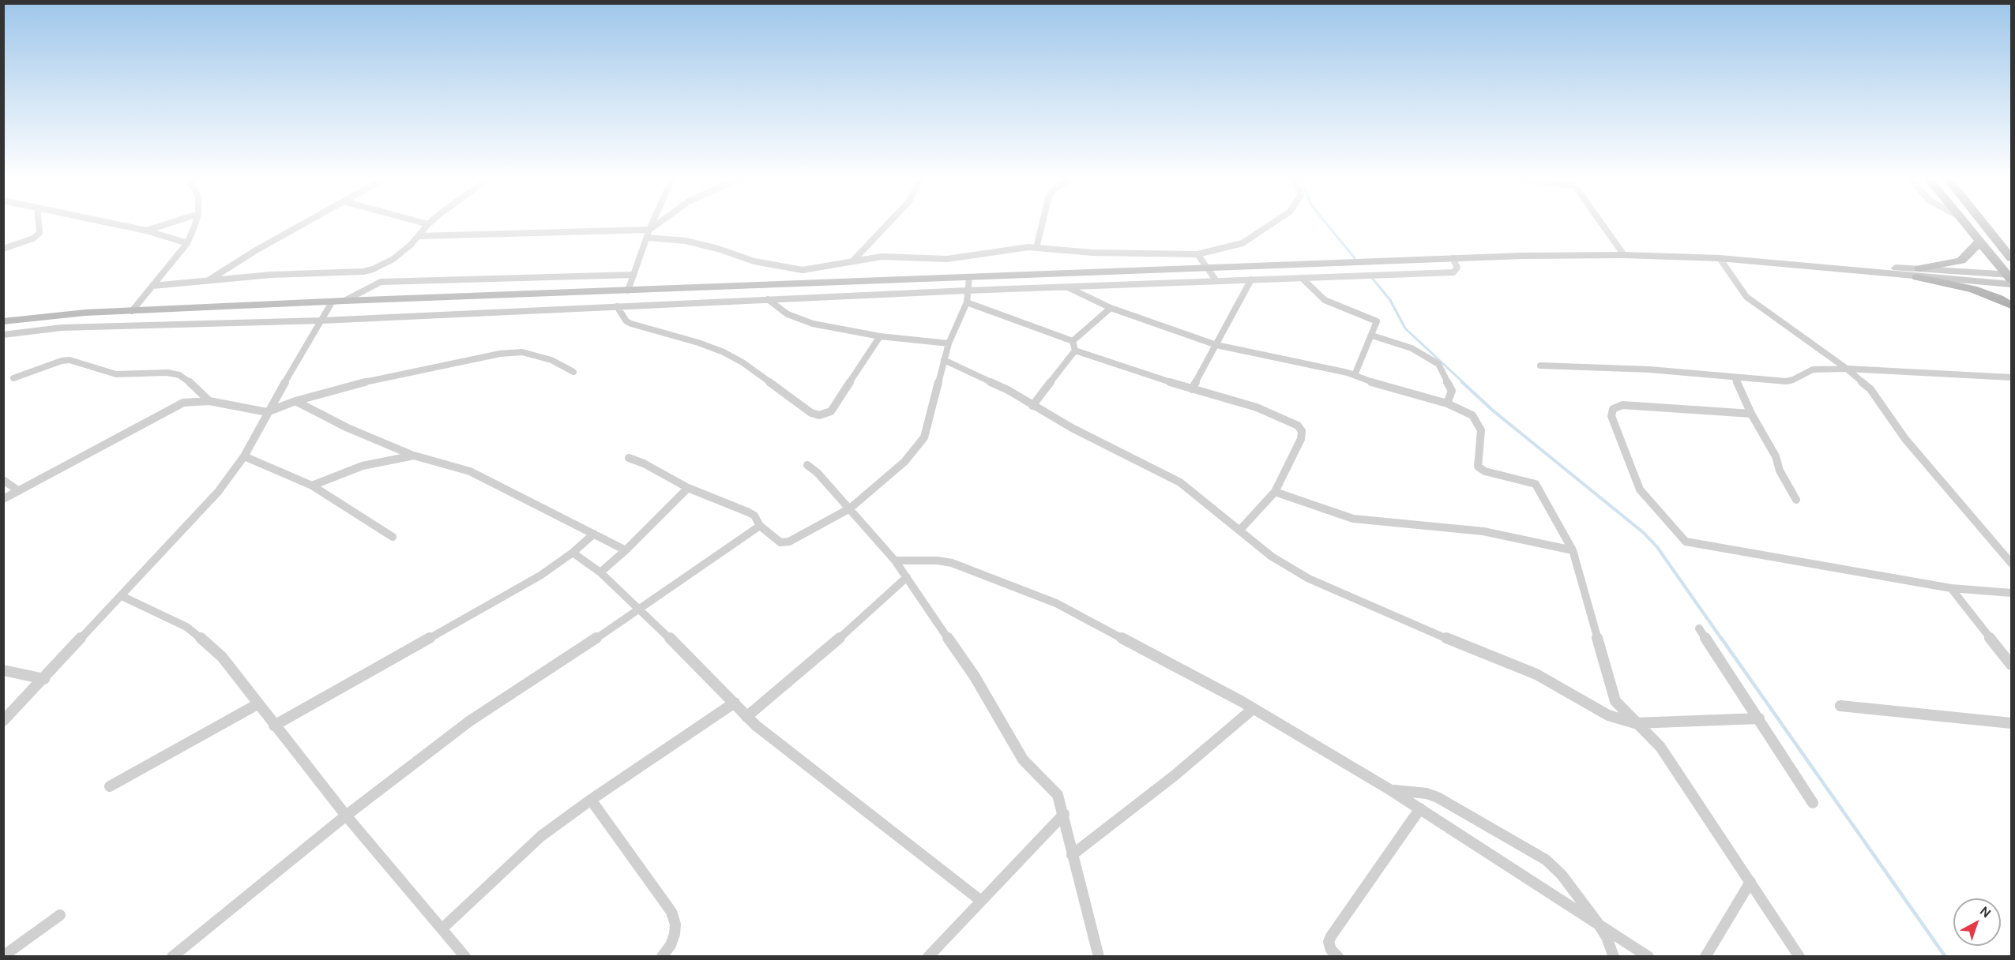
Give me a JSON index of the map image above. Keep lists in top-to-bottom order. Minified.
{"north":"top right"}
